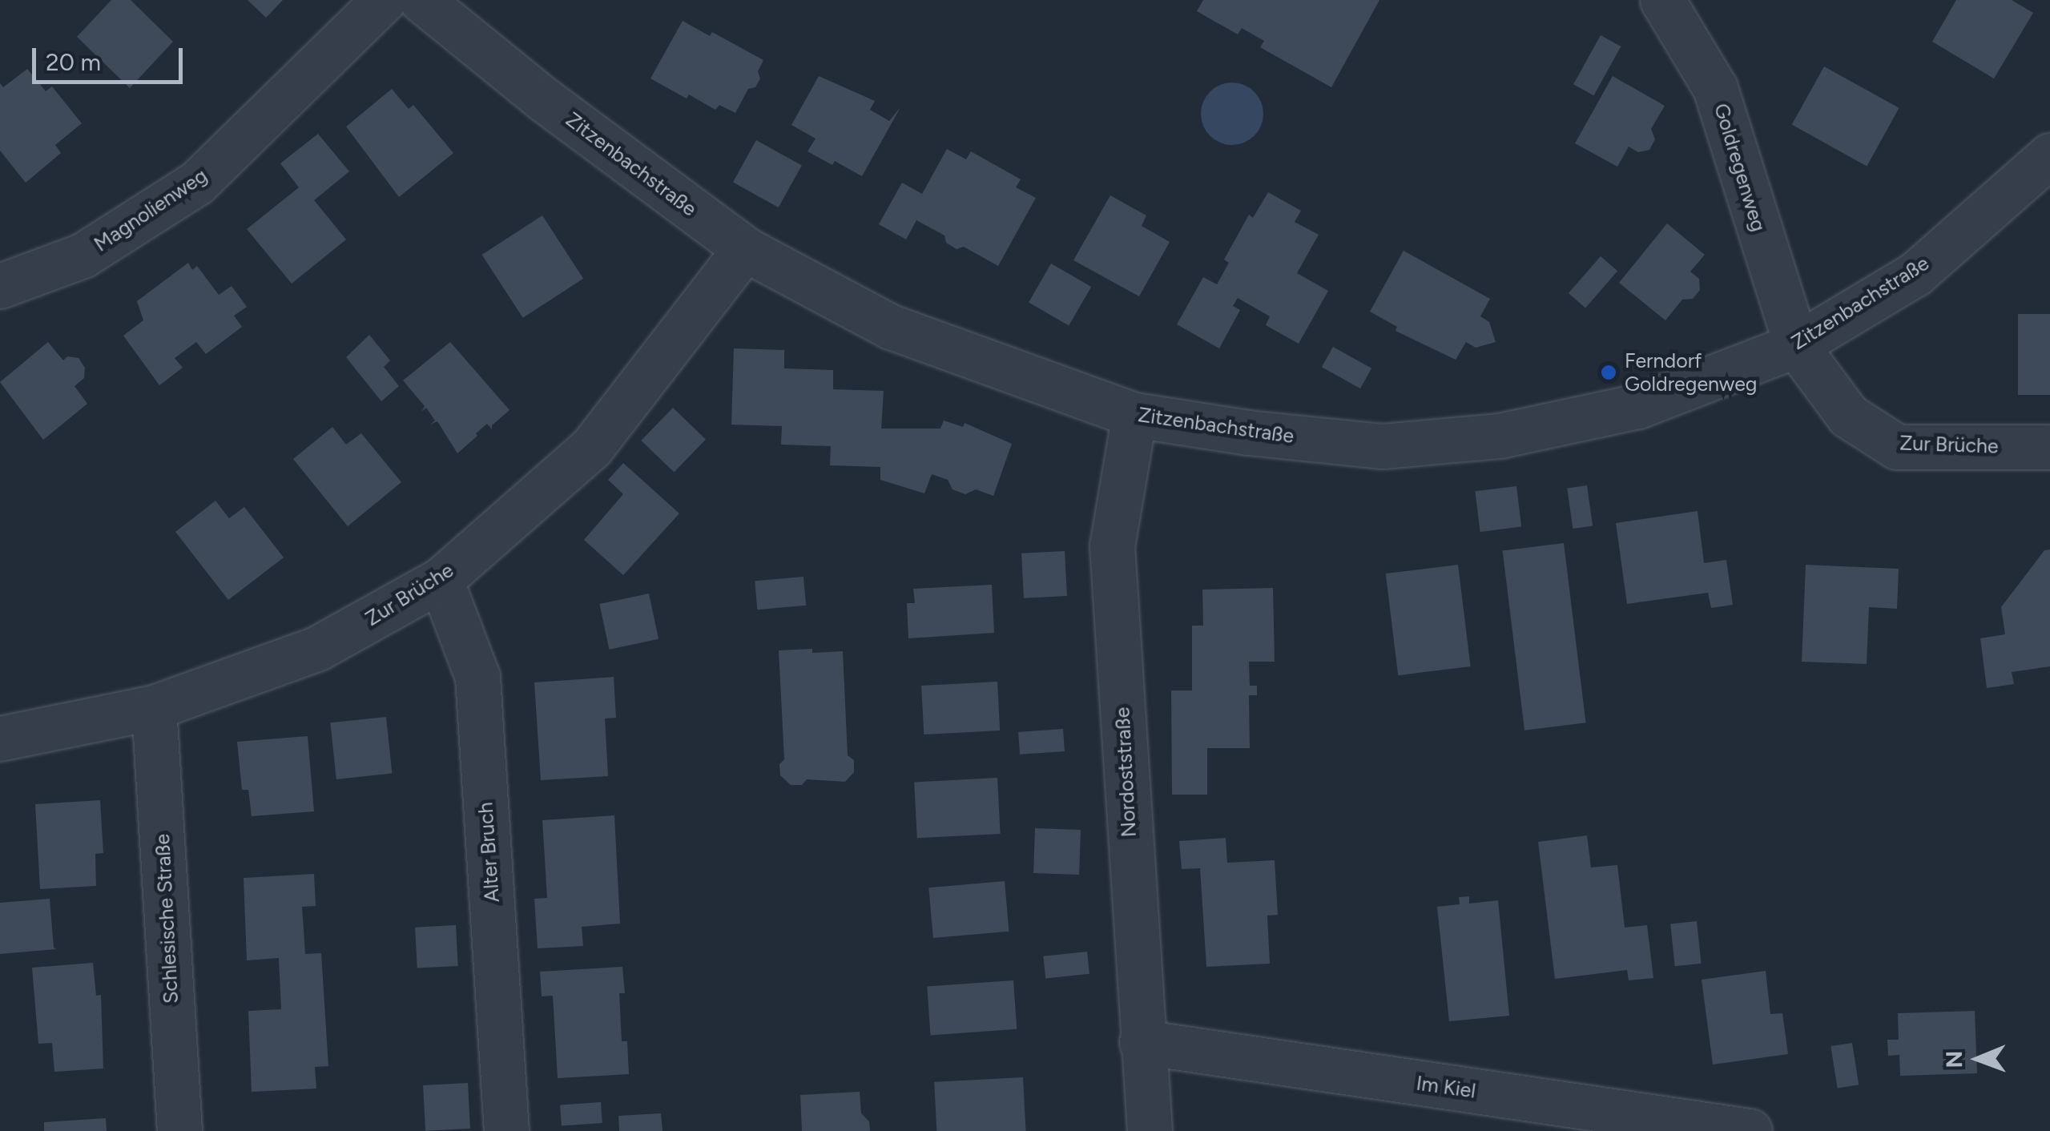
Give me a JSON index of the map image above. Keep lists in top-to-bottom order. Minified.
{"streets":{"street":["Zitzenbachstraße","Goldregenweg","Magnolienweg","Zur Brüche","Nordoststraße","Alter Bruch","Schlesische Straße","Im Kiel"]},"crossings":[["Zitzenbachstraße","Goldregenweg"],["Zitzenbachstraße","Zur Brüche"],["Zitzenbachstraße","Nordoststraße"],["Goldregenweg","Zur Brüche"],["Zur Brüche","Alter Bruch"],["Zur Brüche","Schlesische Straße"],["Nordoststraße","Im Kiel"]],"places":["Ferndorf Goldregenweg"],"scale_bar":"20 m","north":"left"}
